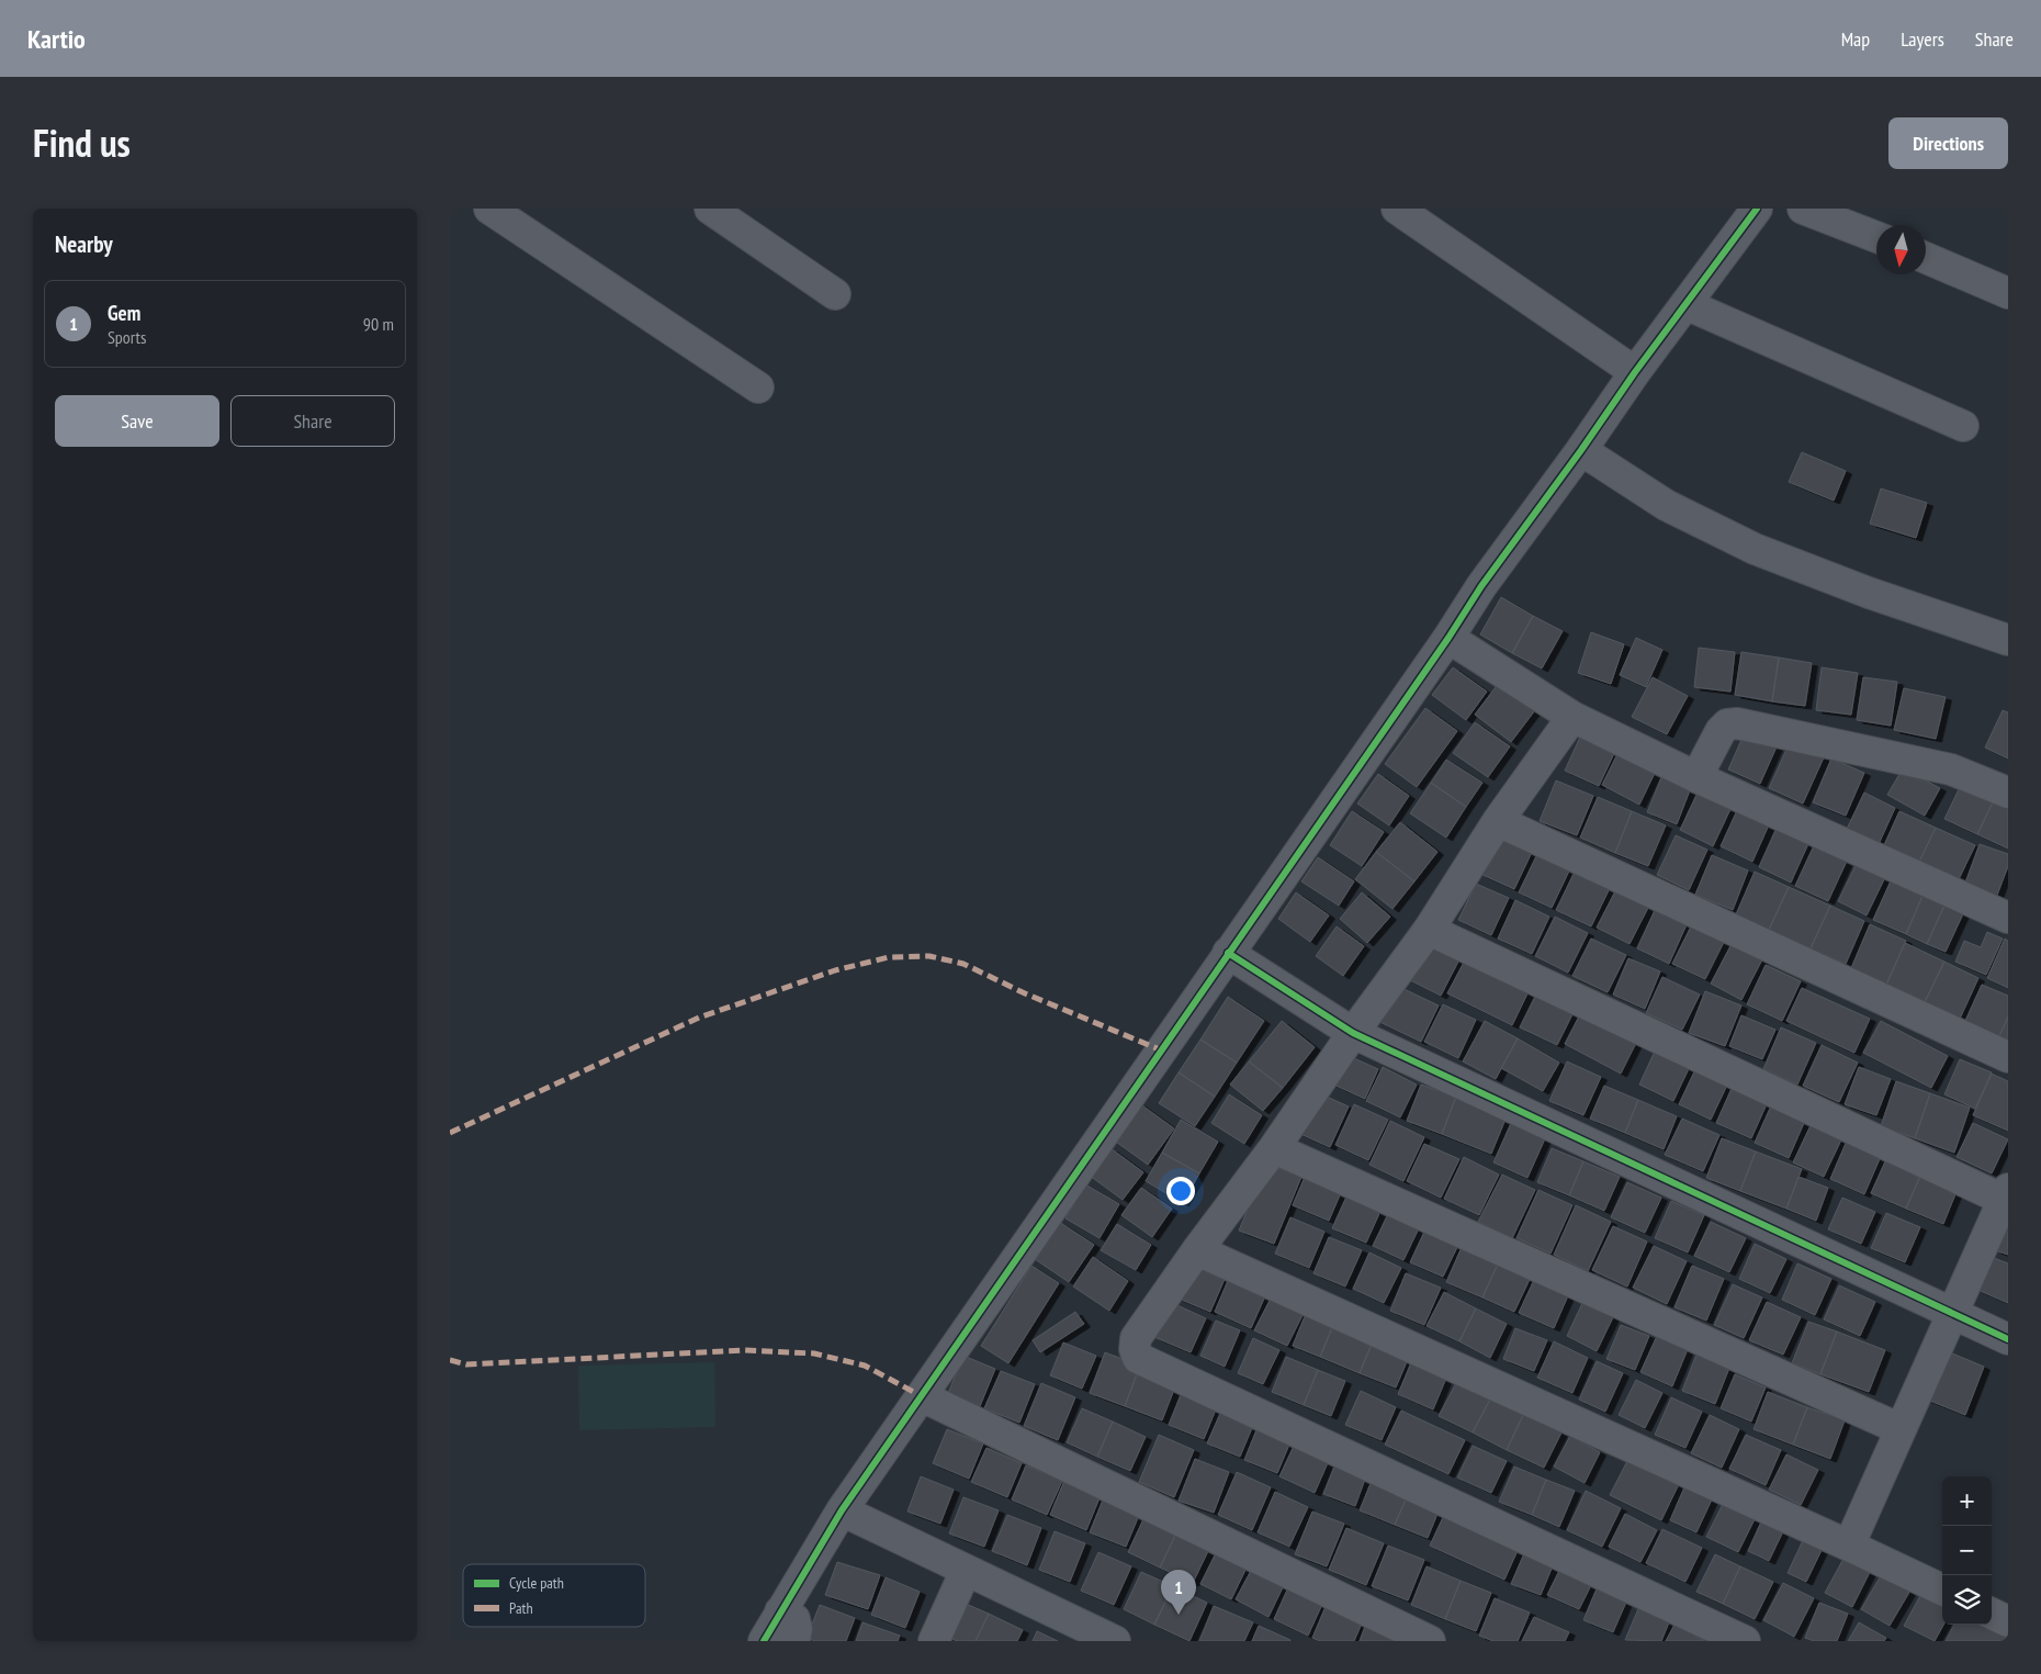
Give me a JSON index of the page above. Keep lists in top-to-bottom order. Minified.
{"legend":["Cycle path","Path"],"north":"bottom","page":{"header":"Kartio","nav":["Map","Layers","Share"],"title":"Find us","buttons":["Directions",["Save","Share"]],"heading":"Nearby","list":[{"mark":"1","name":"Gem","note":"Sports","value":"90 m"}],"map_buttons":["+","−"],"pins":"1"}}
